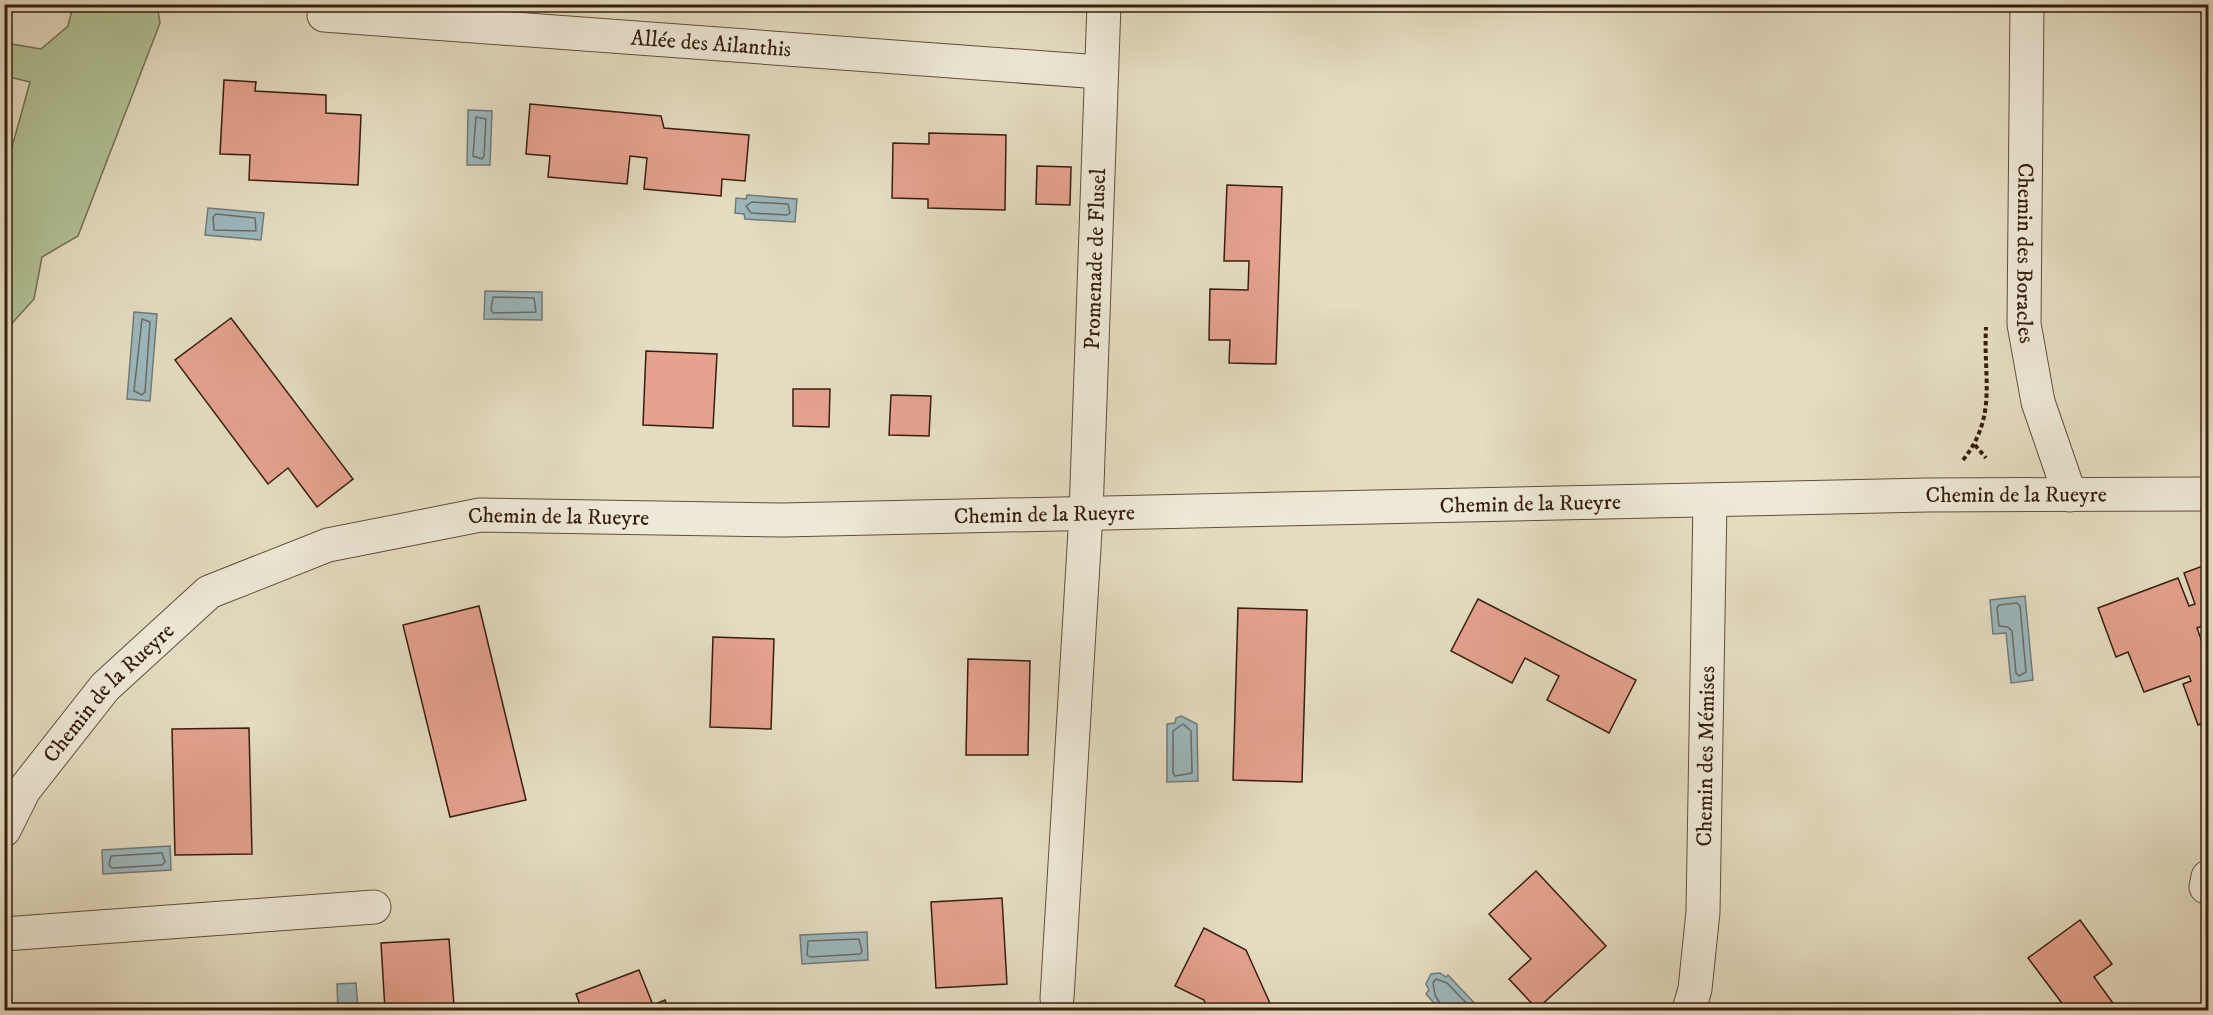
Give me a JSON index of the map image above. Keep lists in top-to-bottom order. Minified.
{"streets":{"street":["Allée des Ailanthis","Chemin des Boracles","Promenade de Flusel","Chemin de la Rueyre","Chemin des Mémises"]},"crossings":[["Allée des Ailanthis","Promenade de Flusel"],["Chemin des Boracles","Chemin de la Rueyre"],["Promenade de Flusel","Chemin de la Rueyre"],["Chemin de la Rueyre","Chemin des Mémises"]]}
